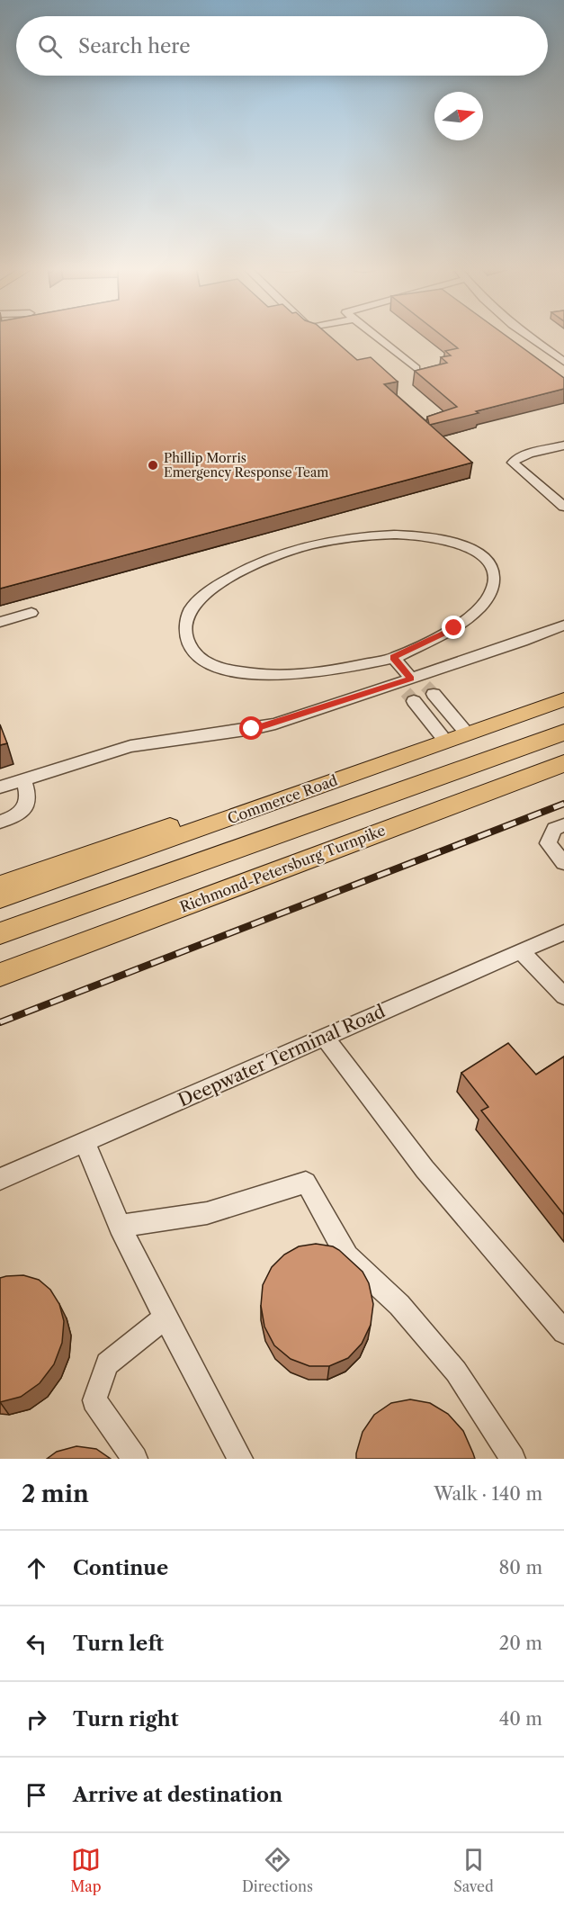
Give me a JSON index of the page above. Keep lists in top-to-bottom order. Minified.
{"streets":{"highway":["Richmond-Petersburg Turnpike"],"main road":["Commerce Road"],"street":["Deepwater Terminal Road"]},"places":["Phillip Morris Emergency Response Team"],"north":"right","page":{"search":"Search here","heading":["2 min","Walk · 140 m"],"list":[["Continue","80 m"],["Turn left","20 m"],["Turn right","40 m"],"Arrive at destination"],"nav":["Map","Directions","Saved"]}}
